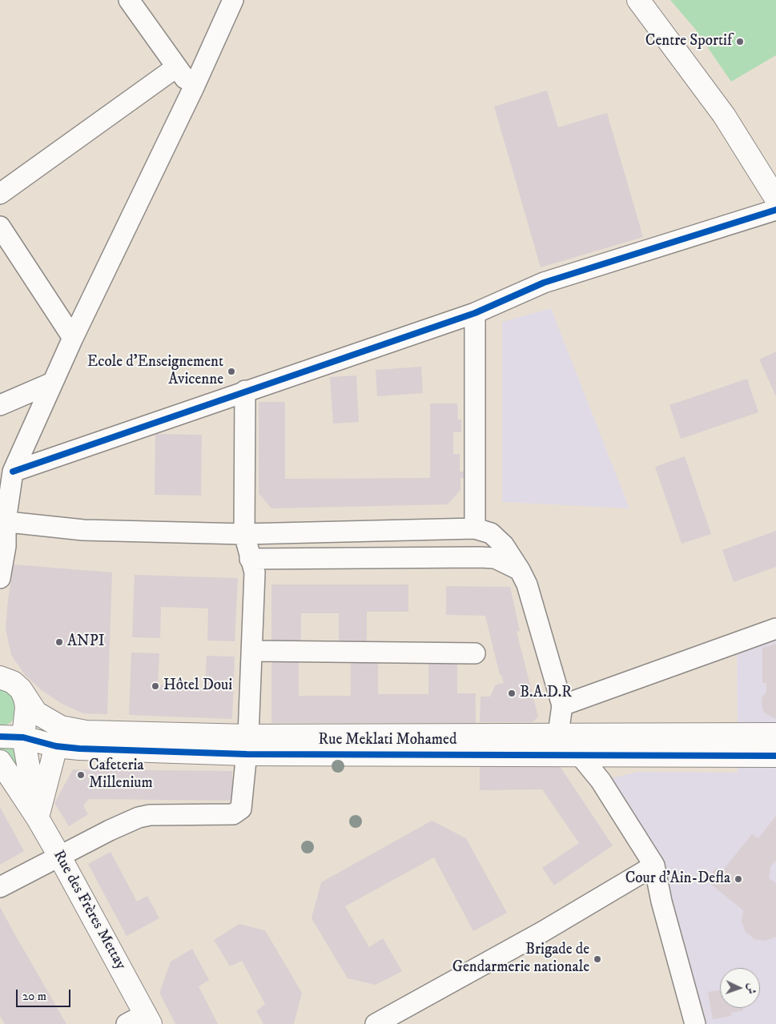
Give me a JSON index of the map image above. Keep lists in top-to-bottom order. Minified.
{"streets":{"street":["Rue Meklati Mohamed","Rue des Frères Mettay"]},"places":["Centre Sportif","Ecole d'Enseignement Avicenne","ANPI","Hôtel Doui","B.A.D.R","Cafeteria Millenium","Cour d'Ain-Defla","Brigade de Gendarmerie nationale"],"scale_bar":"20 m","north":"right"}
